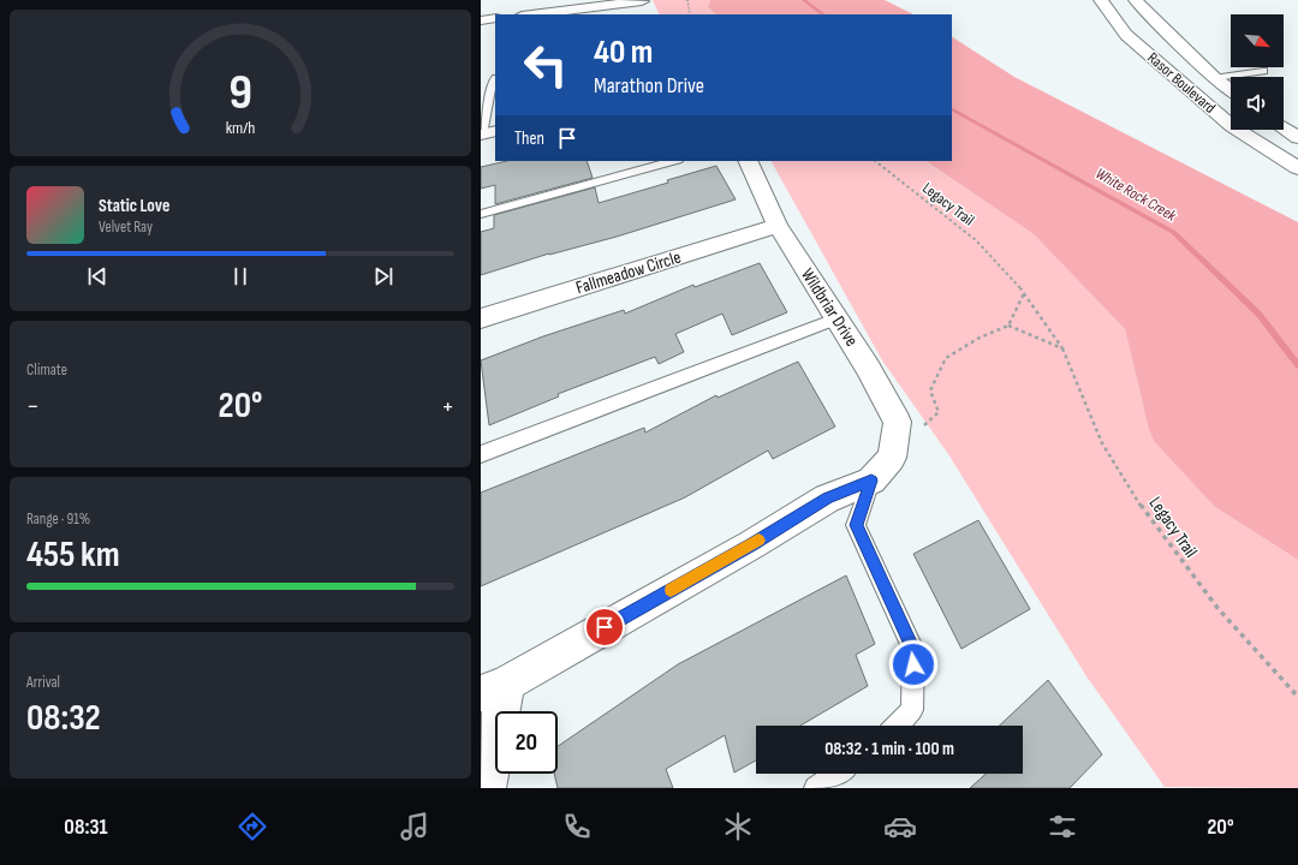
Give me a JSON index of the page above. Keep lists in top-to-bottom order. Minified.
{"streets":{"street":["Rasor Boulevard","Fallmeadow Circle","Wildbriar Drive"],"path":["Legacy Trail"]},"crossings":[["Fallmeadow Circle","Wildbriar Drive"]],"water":["White Rock Creek"],"north":"bottom right","page":{"turn":["40 m","Marathon Drive"],"then":"Then","song":["Static Love","Velvet Ray"],"tile":["Climate",["Range · 91%","455 km"],["Arrival","08:32"]],"heat":["−","20°","+"],"limit":"20","trip":"08:32 · 1 min · 100 m","tabs":["08:31","20°"],"gauge":["9","km/h"]}}
